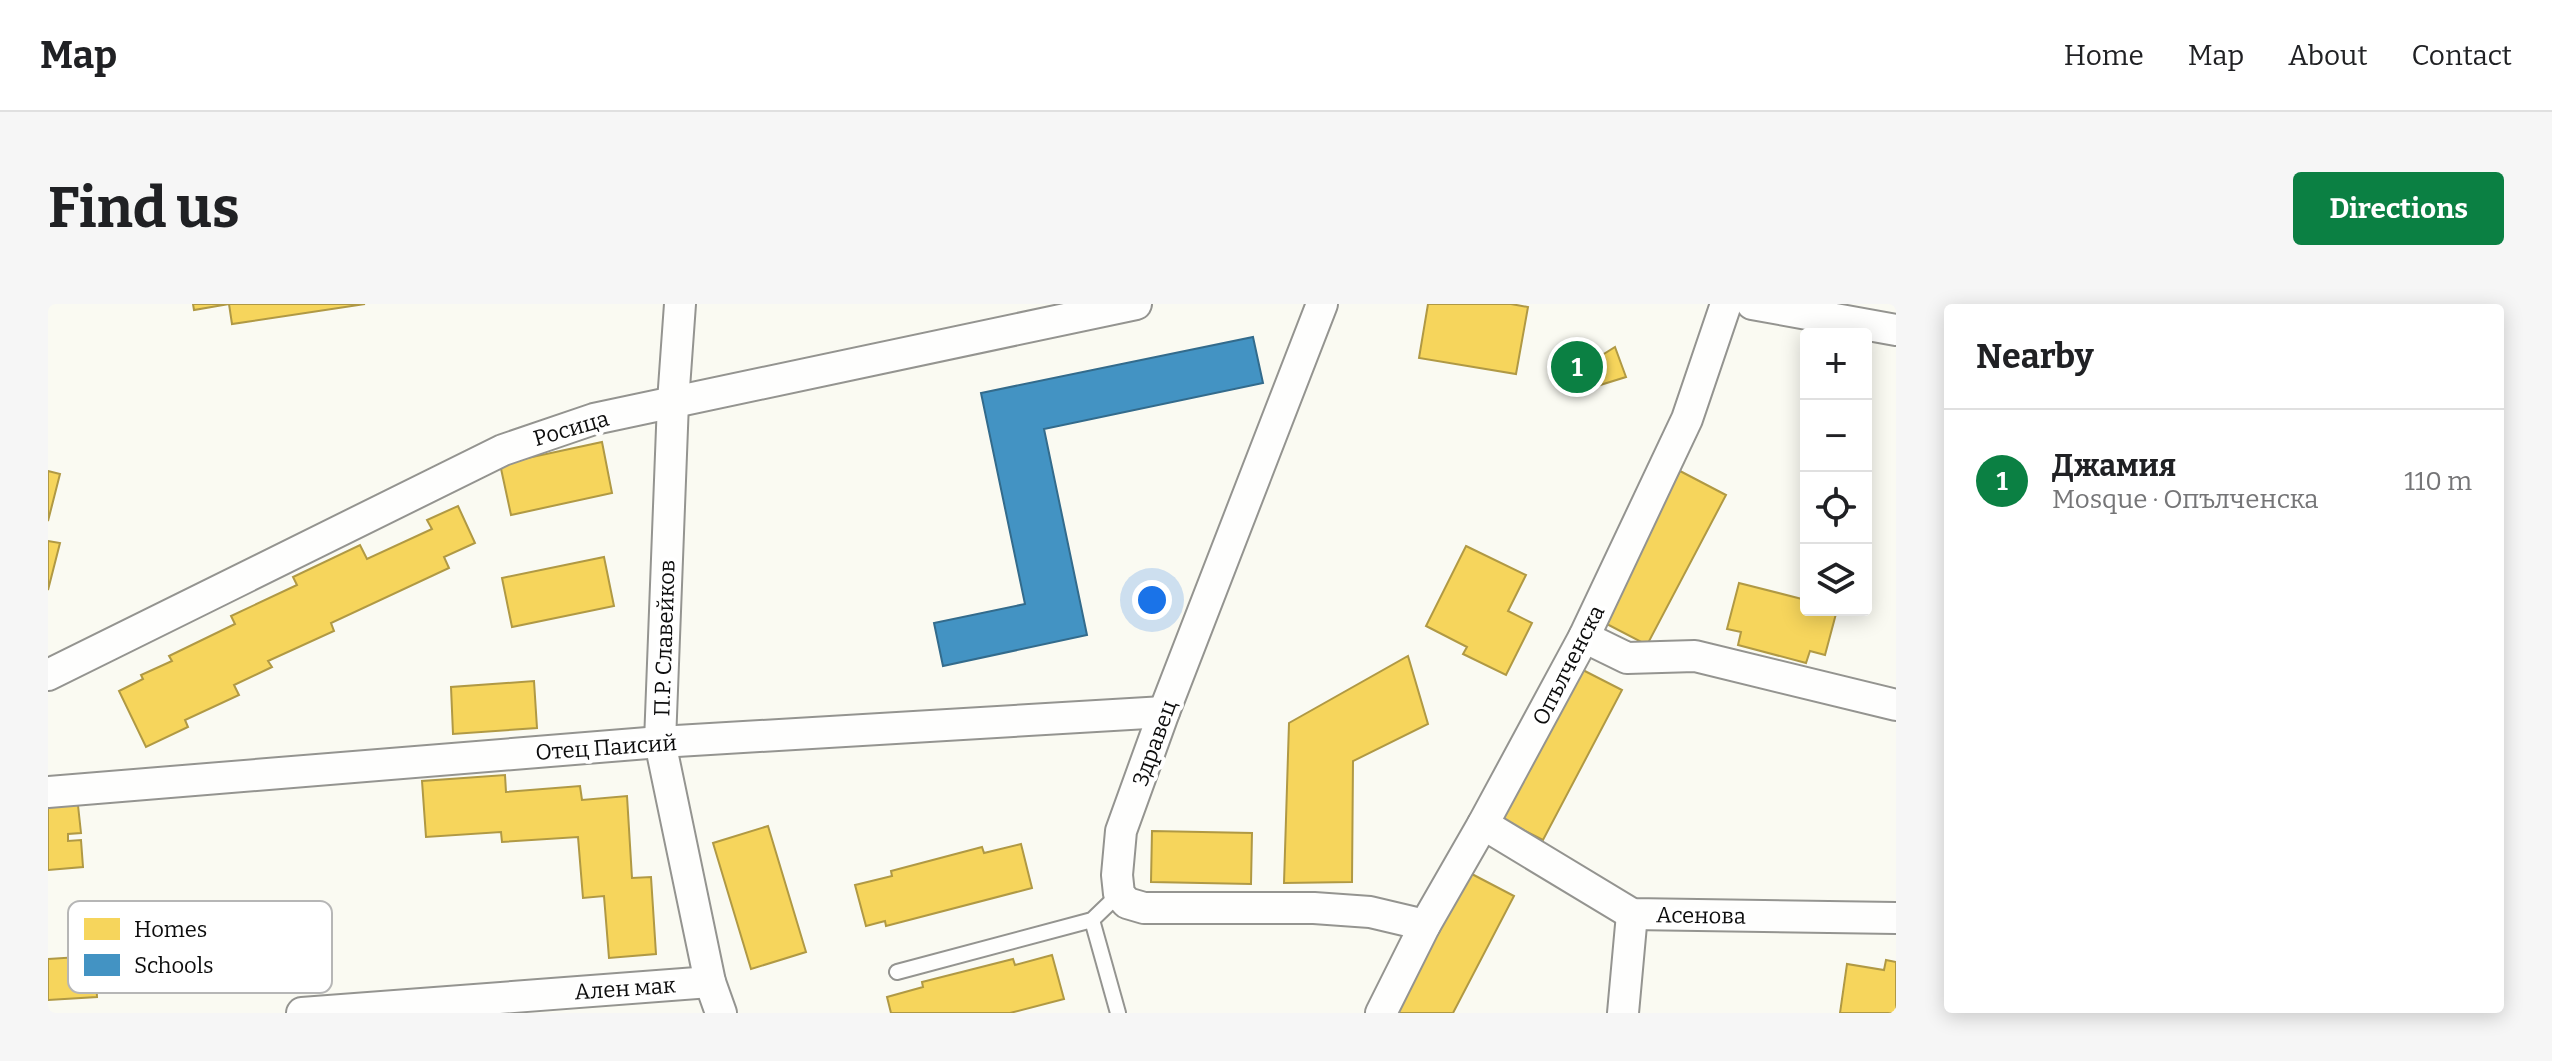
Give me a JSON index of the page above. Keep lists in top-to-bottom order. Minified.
{"streets":{"street":["Росица","П.Р. Славейков","Опълченска","Здравец","Отец Паисий","Асенова","Ален мак"]},"crossings":[["Росица","П.Р. Славейков"],["П.Р. Славейков","Отец Паисий"],["П.Р. Славейков","Ален мак"],["Опълченска","Асенова"],["Здравец","Отец Паисий"]],"legend":["Homes","Schools"],"page":{"header":"Map","nav":["Home","Map","About","Contact"],"buttons":"Directions","title":"Find us","heading":"Nearby","map_buttons":["+","−"],"pins":"1","list":[{"mark":"1","name":"Джамия","note":"Mosque · Опълченска","value":"110 m"}]}}
